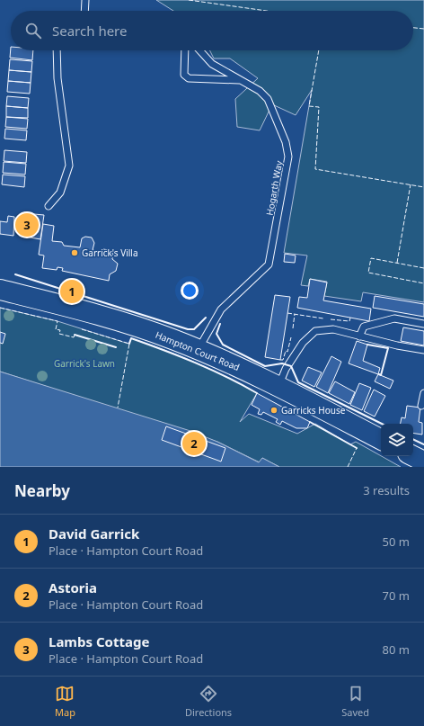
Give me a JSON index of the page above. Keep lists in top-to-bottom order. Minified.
{"streets":{"highway":["Hampton Court Road"],"lane":["Hogarth Way"]},"crossings":[["Hogarth Way","Hampton Court Road"]],"parks":["Garrick's Lawn"],"places":["Garrick's Villa","Garricks House"],"page":{"search":"Search here","pins":["3","1","2"],"heading":["Nearby","3 results"],"list":[{"mark":"1","name":"David Garrick","note":"Place · Hampton Court Road","value":"50 m"},{"mark":"2","name":"Astoria","note":"Place · Hampton Court Road","value":"70 m"},{"mark":"3","name":"Lambs Cottage","note":"Place · Hampton Court Road","value":"80 m"}],"nav":["Map","Directions","Saved"]}}
